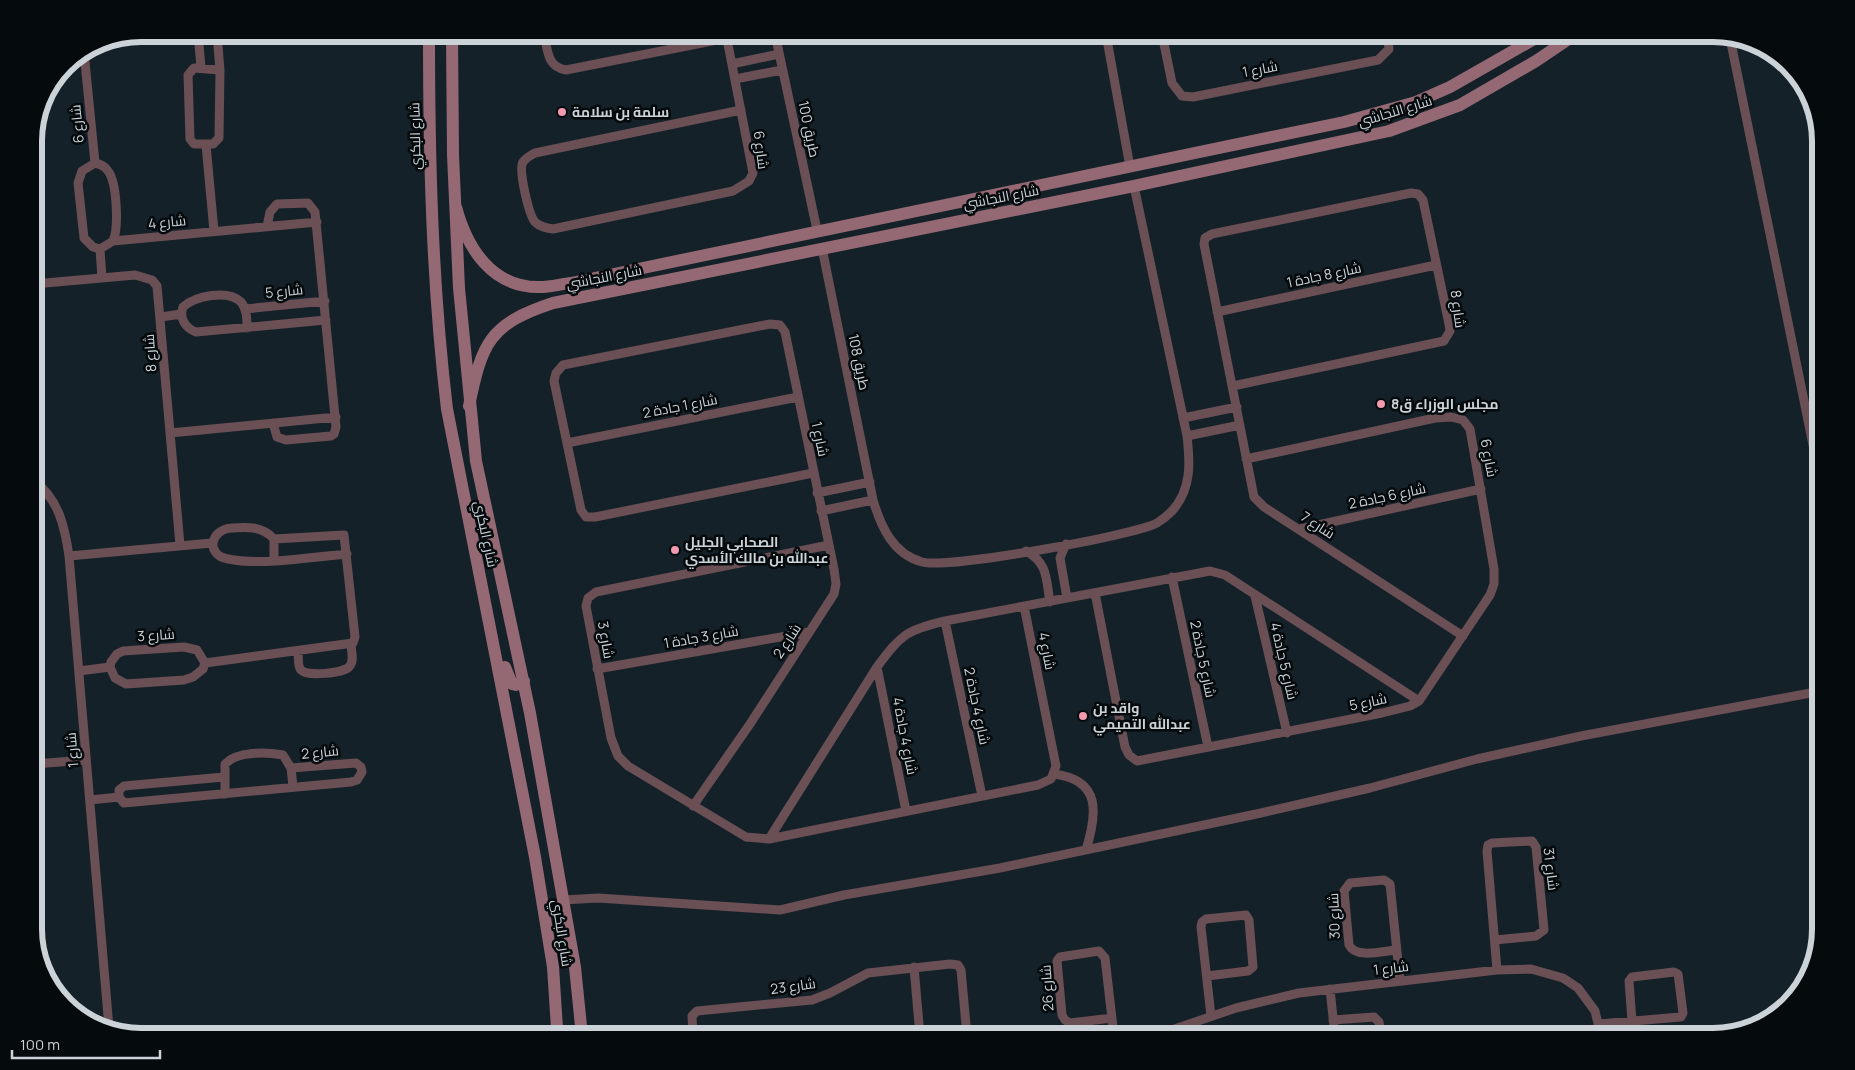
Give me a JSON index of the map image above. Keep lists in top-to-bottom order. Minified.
{"streets":{"main road":["شارع النجاشي","شارع البكري"],"street":["شارع 1","شارع 6","طريق 100","شارع 4","شارع 8 جادة 1","شارع 5","شارع 8","طريق 108","شارع 1 جادة 2","شارع 6 جادة 2","شارع 7","شارع 3","شارع 3 جادة 1","شارع 2","شارع 5 جادة 2","شارع 5 جادة 4","شارع 4 جادة 2","شارع 4 جادة 4","شارع 31","شارع 30","شارع 23","شارع 26"]},"crossings":[["شارع 1","شارع 1 جادة 2"],["شارع 1","شارع 2"],["شارع 1","شارع 31"],["شارع 1","شارع 30"],["شارع النجاشي","طريق 100"],["شارع النجاشي","شارع البكري"],["شارع النجاشي","طريق 108"],["شارع 6","شارع 5"],["شارع 6","شارع 6 جادة 2"],["شارع 6","شارع 7"],["شارع 4","شارع 5"],["شارع 8 جادة 1","شارع 8"],["شارع 5","شارع 5 جادة 2"],["شارع 5","شارع 5 جادة 4"],["شارع 8","شارع 7"],["شارع 6 جادة 2","شارع 7"],["شارع 3","شارع 3 جادة 1"],["شارع 3","شارع 2"],["شارع 3 جادة 1","شارع 2"]],"places":["سلمة بن سلامة","مجلس الوزراء ق8","الصحابي الجليل عبدالله بن مالك الأسدي","واقد بن عبدالله التميمي"],"scale_bar":"100 m"}
